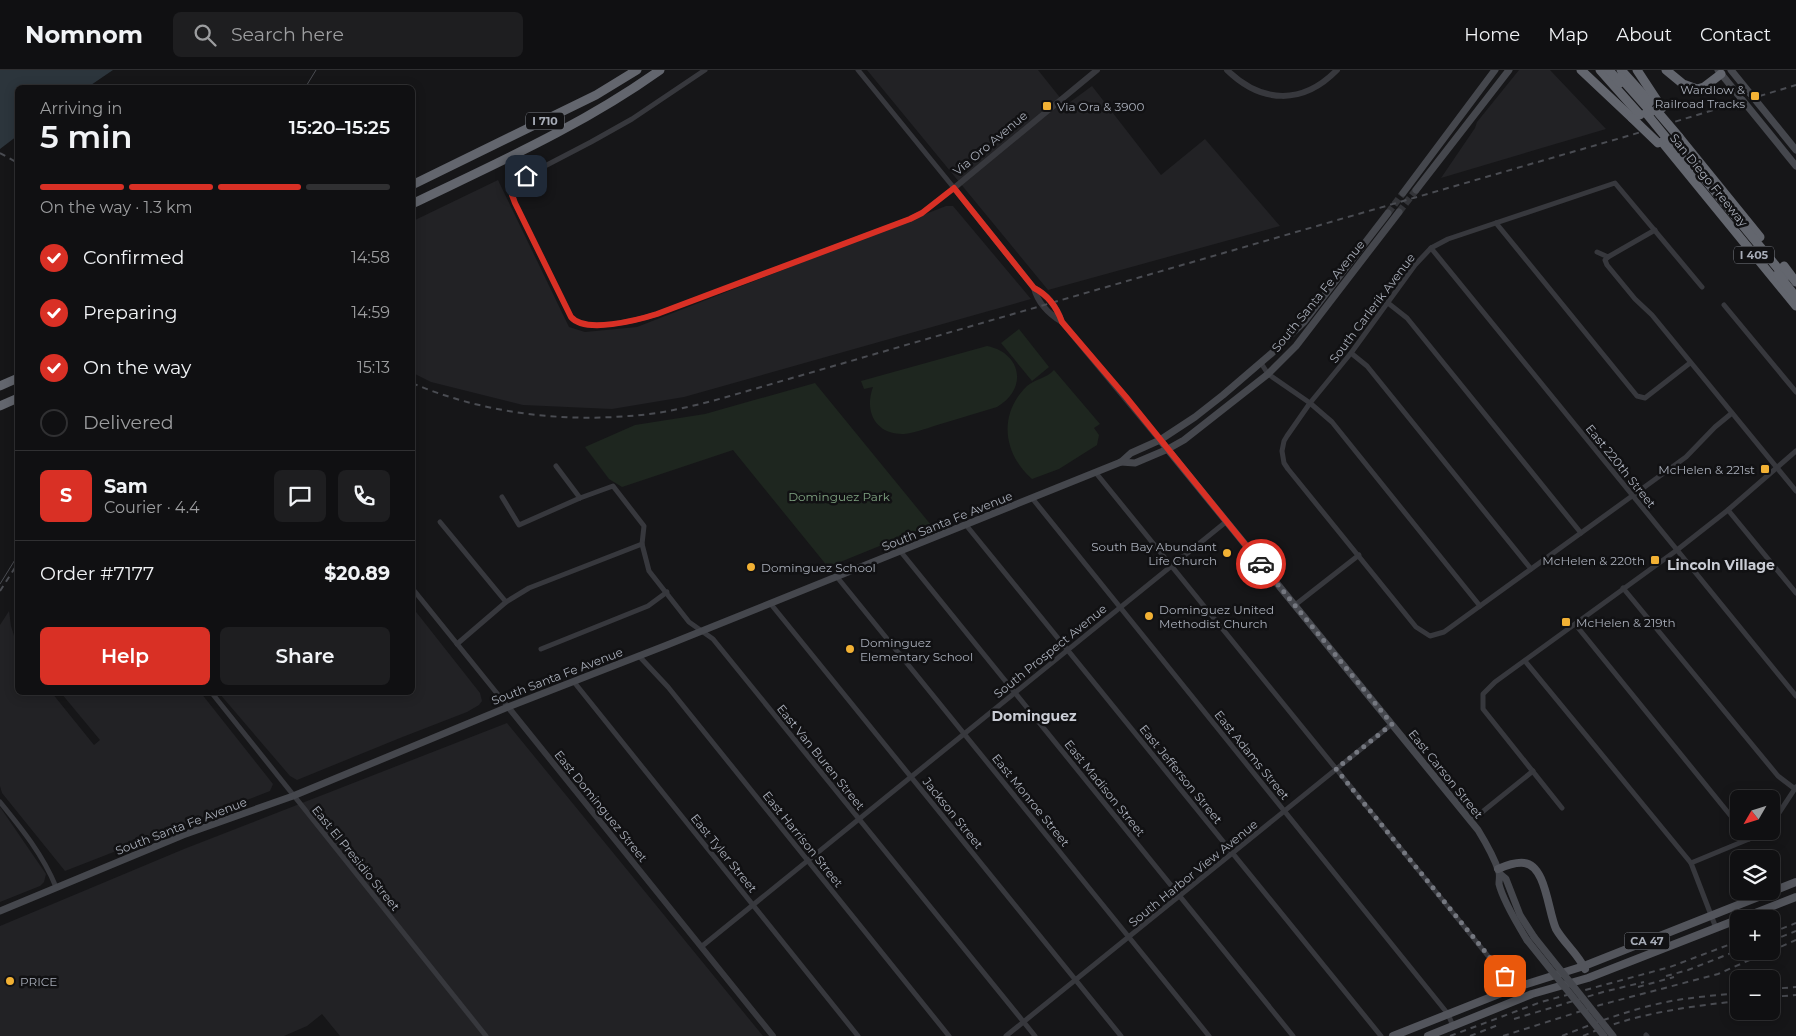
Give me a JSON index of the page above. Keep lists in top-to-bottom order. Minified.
{"streets":{"highway":["I 710","San Diego Freeway","I 405"],"main road":["South Santa Fe Avenue","East Carson Street","CA 47"],"street":["Via Oro Avenue","South Carlerik Avenue","East 220th Street","South Prospect Avenue","East Adams Street","East Van Buren Street","East Jefferson Street","East Madison Street","East Monroe Street","East Dominguez Street","Jackson Street","East Harrison Street","East Tyler Street","East El Presidio Street","South Harbor View Avenue"]},"crossings":[["Via Oro Avenue","East Carson Street"],["South Santa Fe Avenue","East Adams Street"],["South Santa Fe Avenue","East Van Buren Street"],["South Santa Fe Avenue","East Jefferson Street"],["South Santa Fe Avenue","East Carson Street"],["South Santa Fe Avenue","East Madison Street"],["South Santa Fe Avenue","East Monroe Street"],["South Santa Fe Avenue","East Dominguez Street"],["South Santa Fe Avenue","Jackson Street"],["South Santa Fe Avenue","East Harrison Street"],["South Santa Fe Avenue","East Tyler Street"],["South Santa Fe Avenue","East El Presidio Street"],["South Carlerik Avenue","East 220th Street"],["South Prospect Avenue","East Adams Street"],["South Prospect Avenue","East Van Buren Street"],["South Prospect Avenue","East Jefferson Street"],["South Prospect Avenue","East Carson Street"],["South Prospect Avenue","East Madison Street"],["South Prospect Avenue","East Monroe Street"],["South Prospect Avenue","East Dominguez Street"],["South Prospect Avenue","Jackson Street"],["South Prospect Avenue","East Harrison Street"],["South Prospect Avenue","East Tyler Street"],["East Adams Street","South Harbor View Avenue"],["East Adams Street","CA 47"],["East Van Buren Street","South Harbor View Avenue"],["East Jefferson Street","South Harbor View Avenue"],["East Carson Street","South Harbor View Avenue"],["East Madison Street","South Harbor View Avenue"],["East Monroe Street","South Harbor View Avenue"],["Jackson Street","South Harbor View Avenue"]],"districts":["Lincoln Village","Dominguez"],"parks":["Dominguez Park"],"places":{"transit":["Wardlow & Railroad Tracks","Via Ora & 3900","McHelen & 221st","McHelen & 220th","McHelen & 219th"],"other":["South Bay Abundant Life Church","Dominguez School","Dominguez United Methodist Church","Dominguez Elementary School","PRICE"]},"north":"bottom left","page":{"header":"Nomnom","search":"Search here","nav":["Home","Map","About","Contact"],"heading":["5 min","Arriving in","15:20–15:25"],"panel":["Sam","Courier · 4.4","Order #7177","$20.89"],"bar":"On the way · 1.3 km","list":[["Confirmed","14:58"],["Preparing","14:59"],["On the way","15:13"],"Delivered"],"round":"S","buttons":["Help","Share"],"map_buttons":["+","−"]}}
